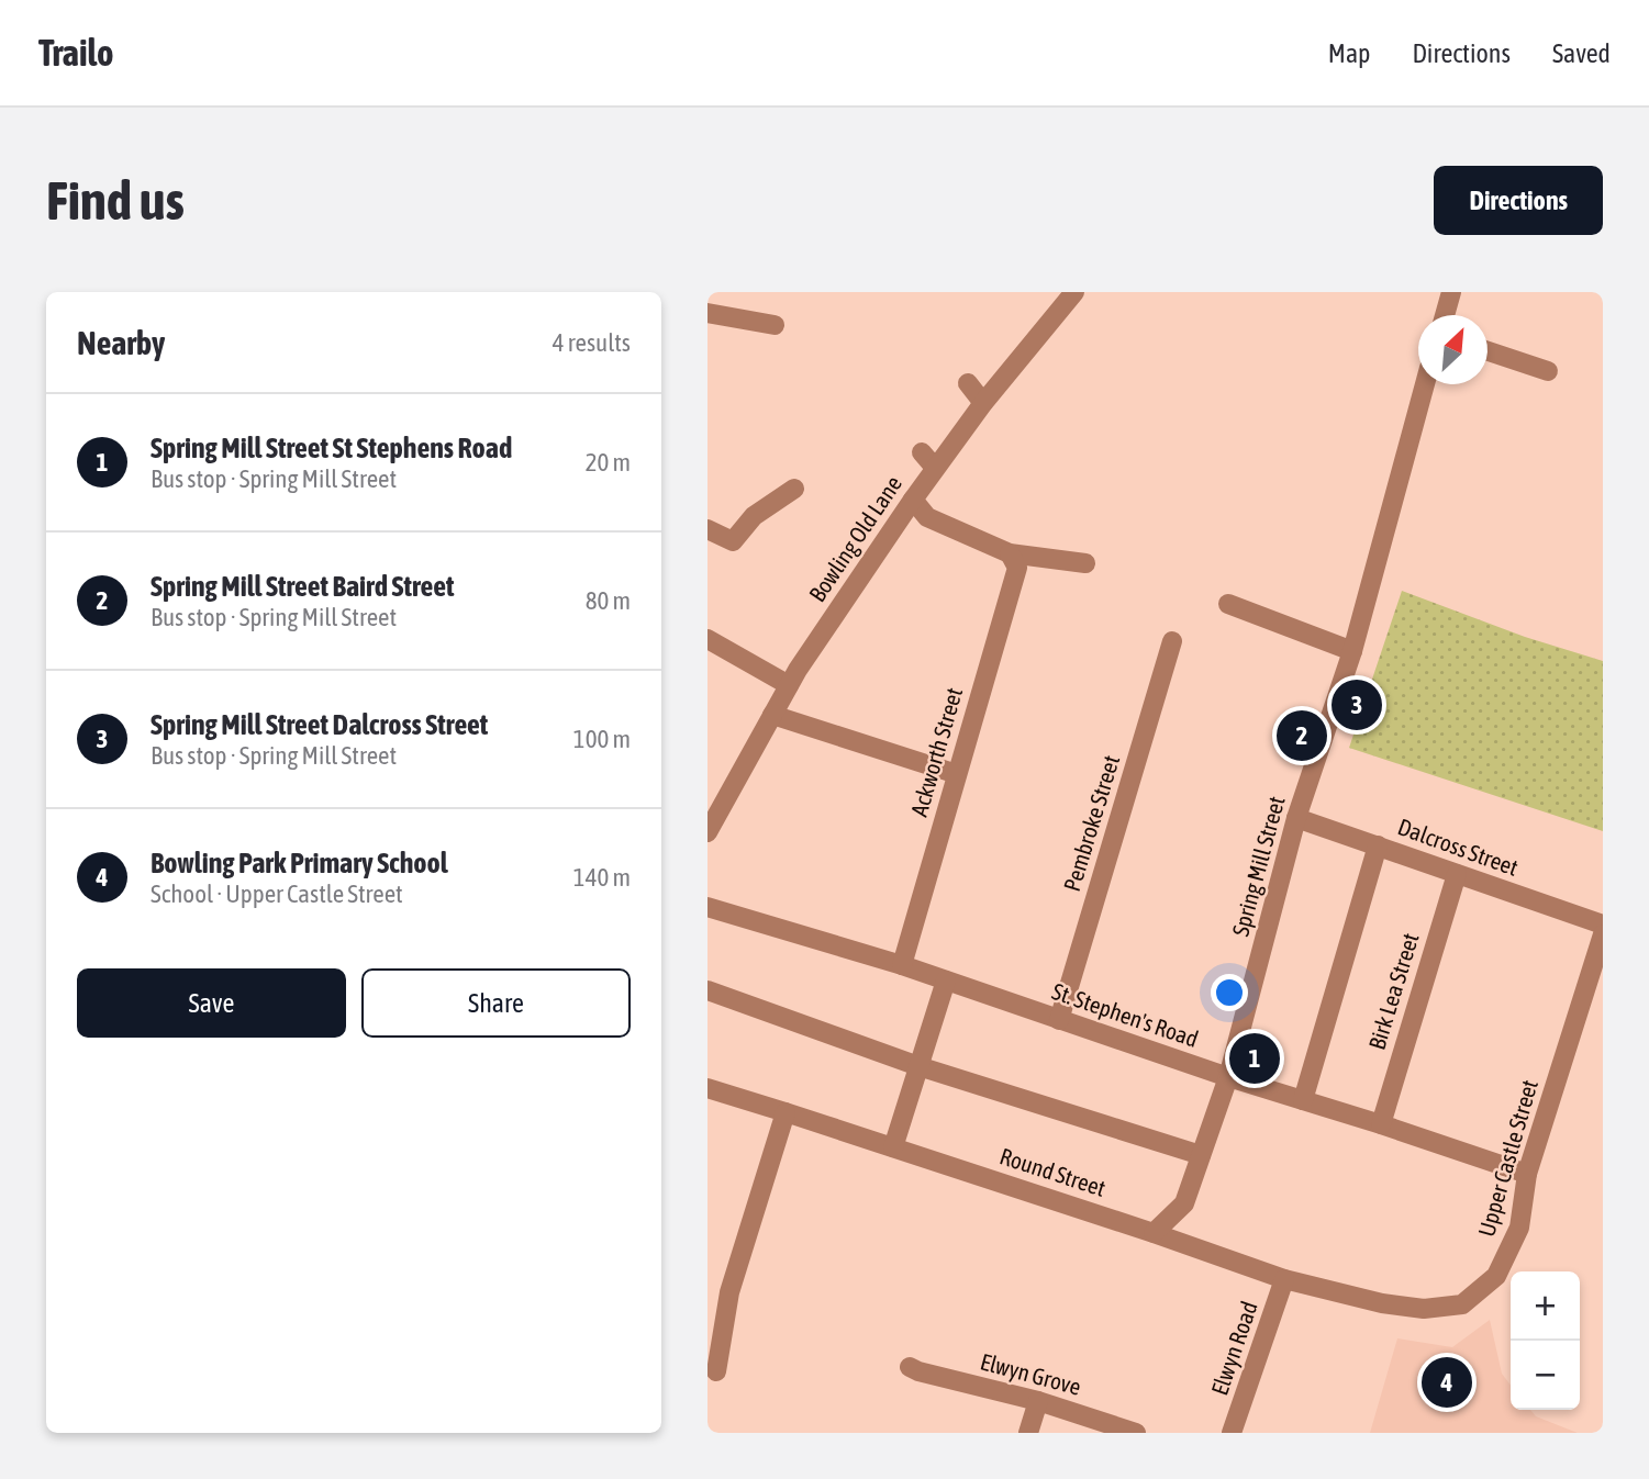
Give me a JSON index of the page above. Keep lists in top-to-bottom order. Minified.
{"streets":{"street":["Bowling Old Lane","Ackworth Street","Pembroke Street","Dalcross Street","Spring Mill Street","Birk Lea Street","St. Stephen's Road","Upper Castle Street","Round Street","Elwyn Road","Elwyn Grove"]},"crossings":[["Ackworth Street","St. Stephen's Road"],["Pembroke Street","St. Stephen's Road"],["Dalcross Street","Spring Mill Street"],["Dalcross Street","Birk Lea Street"],["Spring Mill Street","St. Stephen's Road"],["Spring Mill Street","Round Street"],["Birk Lea Street","St. Stephen's Road"],["St. Stephen's Road","Upper Castle Street"],["Upper Castle Street","Round Street"],["Round Street","Elwyn Road"]],"north":"top right","page":{"header":"Trailo","nav":["Map","Directions","Saved"],"buttons":["Directions",["Save","Share"]],"title":"Find us","heading":["Nearby","4 results"],"list":[{"mark":"1","name":"Spring Mill Street St Stephens Road","note":"Bus stop · Spring Mill Street","value":"20 m"},{"mark":"2","name":"Spring Mill Street Baird Street","note":"Bus stop · Spring Mill Street","value":"80 m"},{"mark":"3","name":"Spring Mill Street Dalcross Street","note":"Bus stop · Spring Mill Street","value":"100 m"},{"mark":"4","name":"Bowling Park Primary School","note":"School · Upper Castle Street","value":"140 m"}],"pins":["3","2","1","4"],"map_buttons":["+","−"]}}
